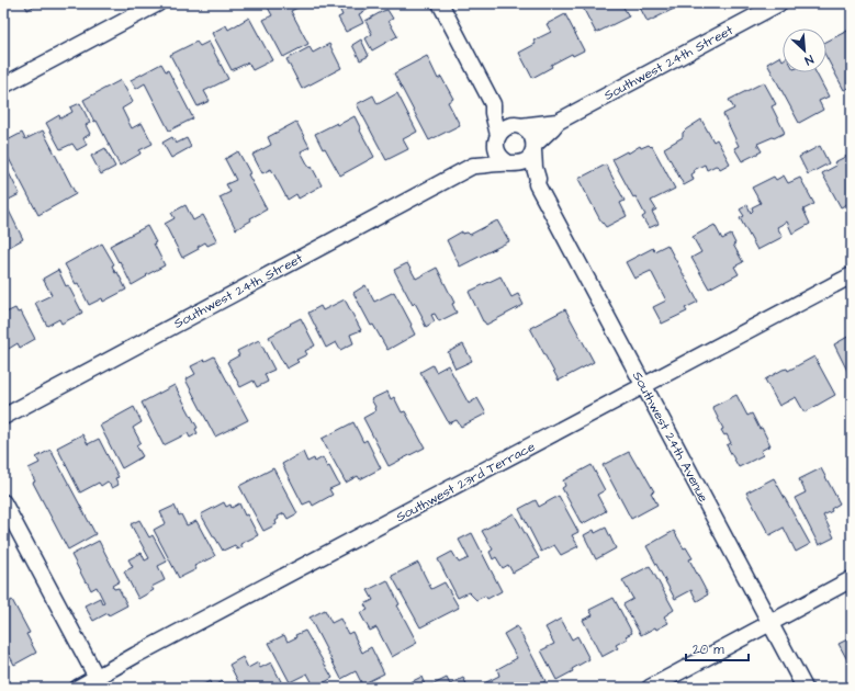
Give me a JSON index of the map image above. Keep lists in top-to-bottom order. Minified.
{"streets":{"street":["Southwest 24th Street","Southwest 24th Avenue","Southwest 23rd Terrace"]},"crossings":[["Southwest 24th Street","Southwest 24th Avenue"],["Southwest 24th Avenue","Southwest 23rd Terrace"]],"scale_bar":"20 m","north":"bottom right"}
